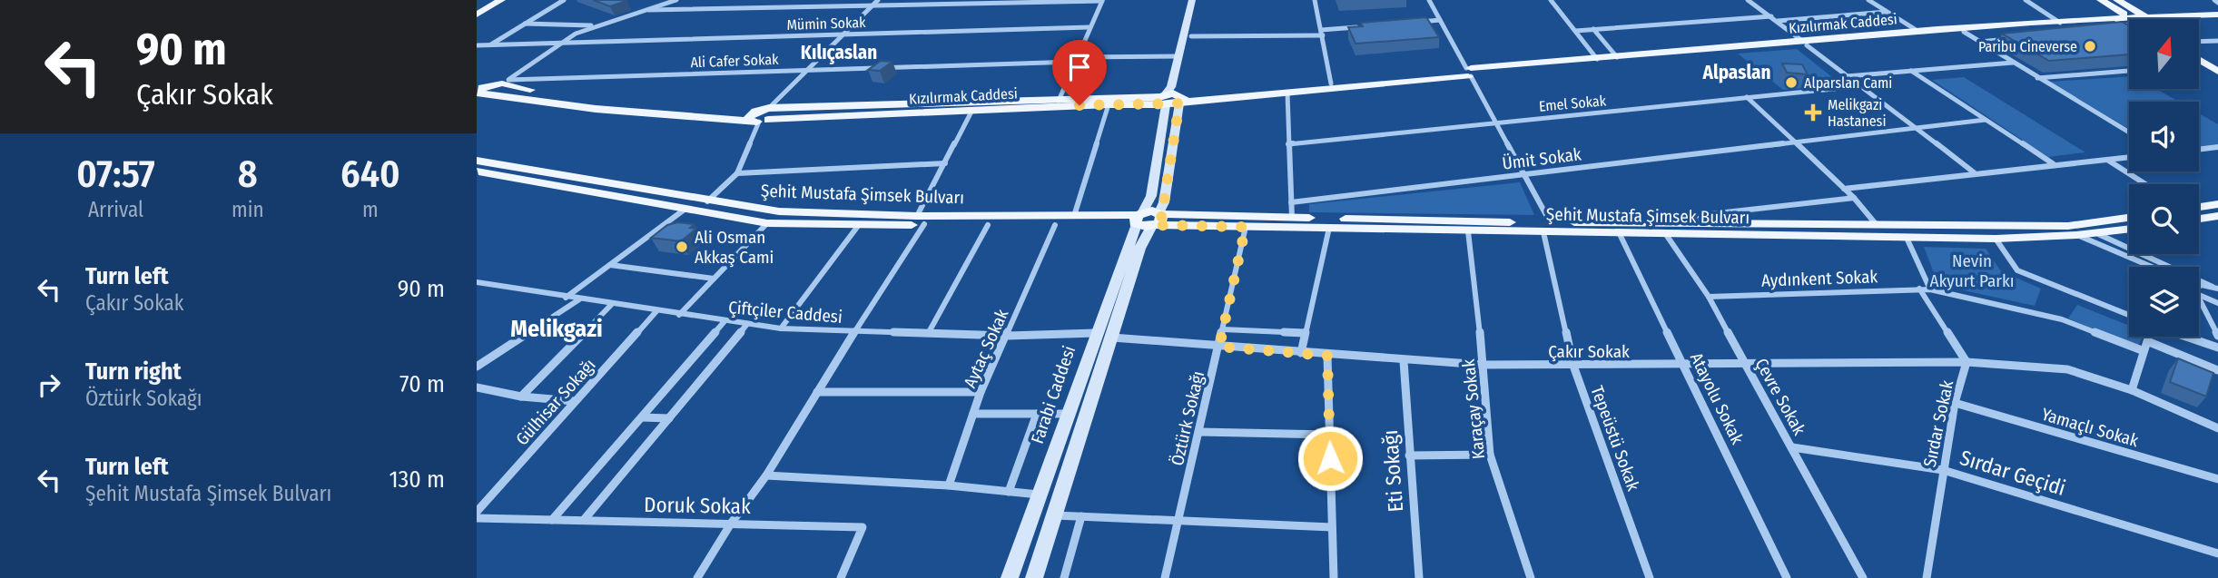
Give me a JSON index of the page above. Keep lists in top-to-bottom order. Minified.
{"streets":{"main road":["Kızılırmak Caddesi","Şehit Mustafa Şimsek Bulvarı"],"street":["Mümin Sokak","Ali Cafer Sokak","Emel Sokak","Ümit Sokak","Aydınkent Sokak","Çiftçiler Caddesi","Aytaç Sokak","Çakır Sokak","Farabi Caddesi","Çevre Sokak","Atayolu Sokak","Gülhisar Sokağı","Karaçay Sokak","Öztürk Sokağı","Sırdar Sokak","Yamaçlı Sokak","Tepeüstü Sokak","Eti Sokağı","Sırdar Geçidi","Doruk Sokak"]},"crossings":[["Kızılırmak Caddesi","Ali Cafer Sokak"],["Kızılırmak Caddesi","Farabi Caddesi"],["Kızılırmak Caddesi","Tepeüstü Sokak"],["Ali Cafer Sokak","Farabi Caddesi"],["Emel Sokak","Tepeüstü Sokak"],["Ümit Sokak","Tepeüstü Sokak"],["Şehit Mustafa Şimsek Bulvarı","Aytaç Sokak"],["Şehit Mustafa Şimsek Bulvarı","Farabi Caddesi"],["Şehit Mustafa Şimsek Bulvarı","Çevre Sokak"],["Şehit Mustafa Şimsek Bulvarı","Atayolu Sokak"],["Şehit Mustafa Şimsek Bulvarı","Karaçay Sokak"],["Şehit Mustafa Şimsek Bulvarı","Öztürk Sokağı"],["Şehit Mustafa Şimsek Bulvarı","Tepeüstü Sokak"],["Aydınkent Sokak","Çevre Sokak"],["Aydınkent Sokak","Sırdar Sokak"],["Çiftçiler Caddesi","Aytaç Sokak"],["Çiftçiler Caddesi","Farabi Caddesi"],["Çiftçiler Caddesi","Gülhisar Sokağı"],["Çakır Sokak","Çevre Sokak"],["Çakır Sokak","Atayolu Sokak"],["Çakır Sokak","Karaçay Sokak"],["Çakır Sokak","Öztürk Sokağı"],["Çakır Sokak","Sırdar Sokak"],["Çakır Sokak","Tepeüstü Sokak"],["Çakır Sokak","Eti Sokağı"],["Çevre Sokak","Sırdar Geçidi"],["Sırdar Sokak","Yamaçlı Sokak"],["Sırdar Sokak","Sırdar Geçidi"]],"districts":["Kılıçaslan","Alpaslan","Melikgazi"],"parks":["Nevin Akyurt Parkı"],"places":{"other":["Paribu Cineverse","Alparslan Cami","Ali Osman Akkaş Cami"],"health":["Melikgazi Hastanesi"]},"north":"top","page":{"turn":["90 m","Çakır Sokak"],"eta":["07:57","Arrival","8","min","640","m"],"list":[{"name":"Turn left","note":"Çakır Sokak","value":"90 m"},{"name":"Turn right","note":"Öztürk Sokağı","value":"70 m"},{"name":"Turn left","note":"Şehit Mustafa Şimsek Bulvarı","value":"130 m"}]}}
